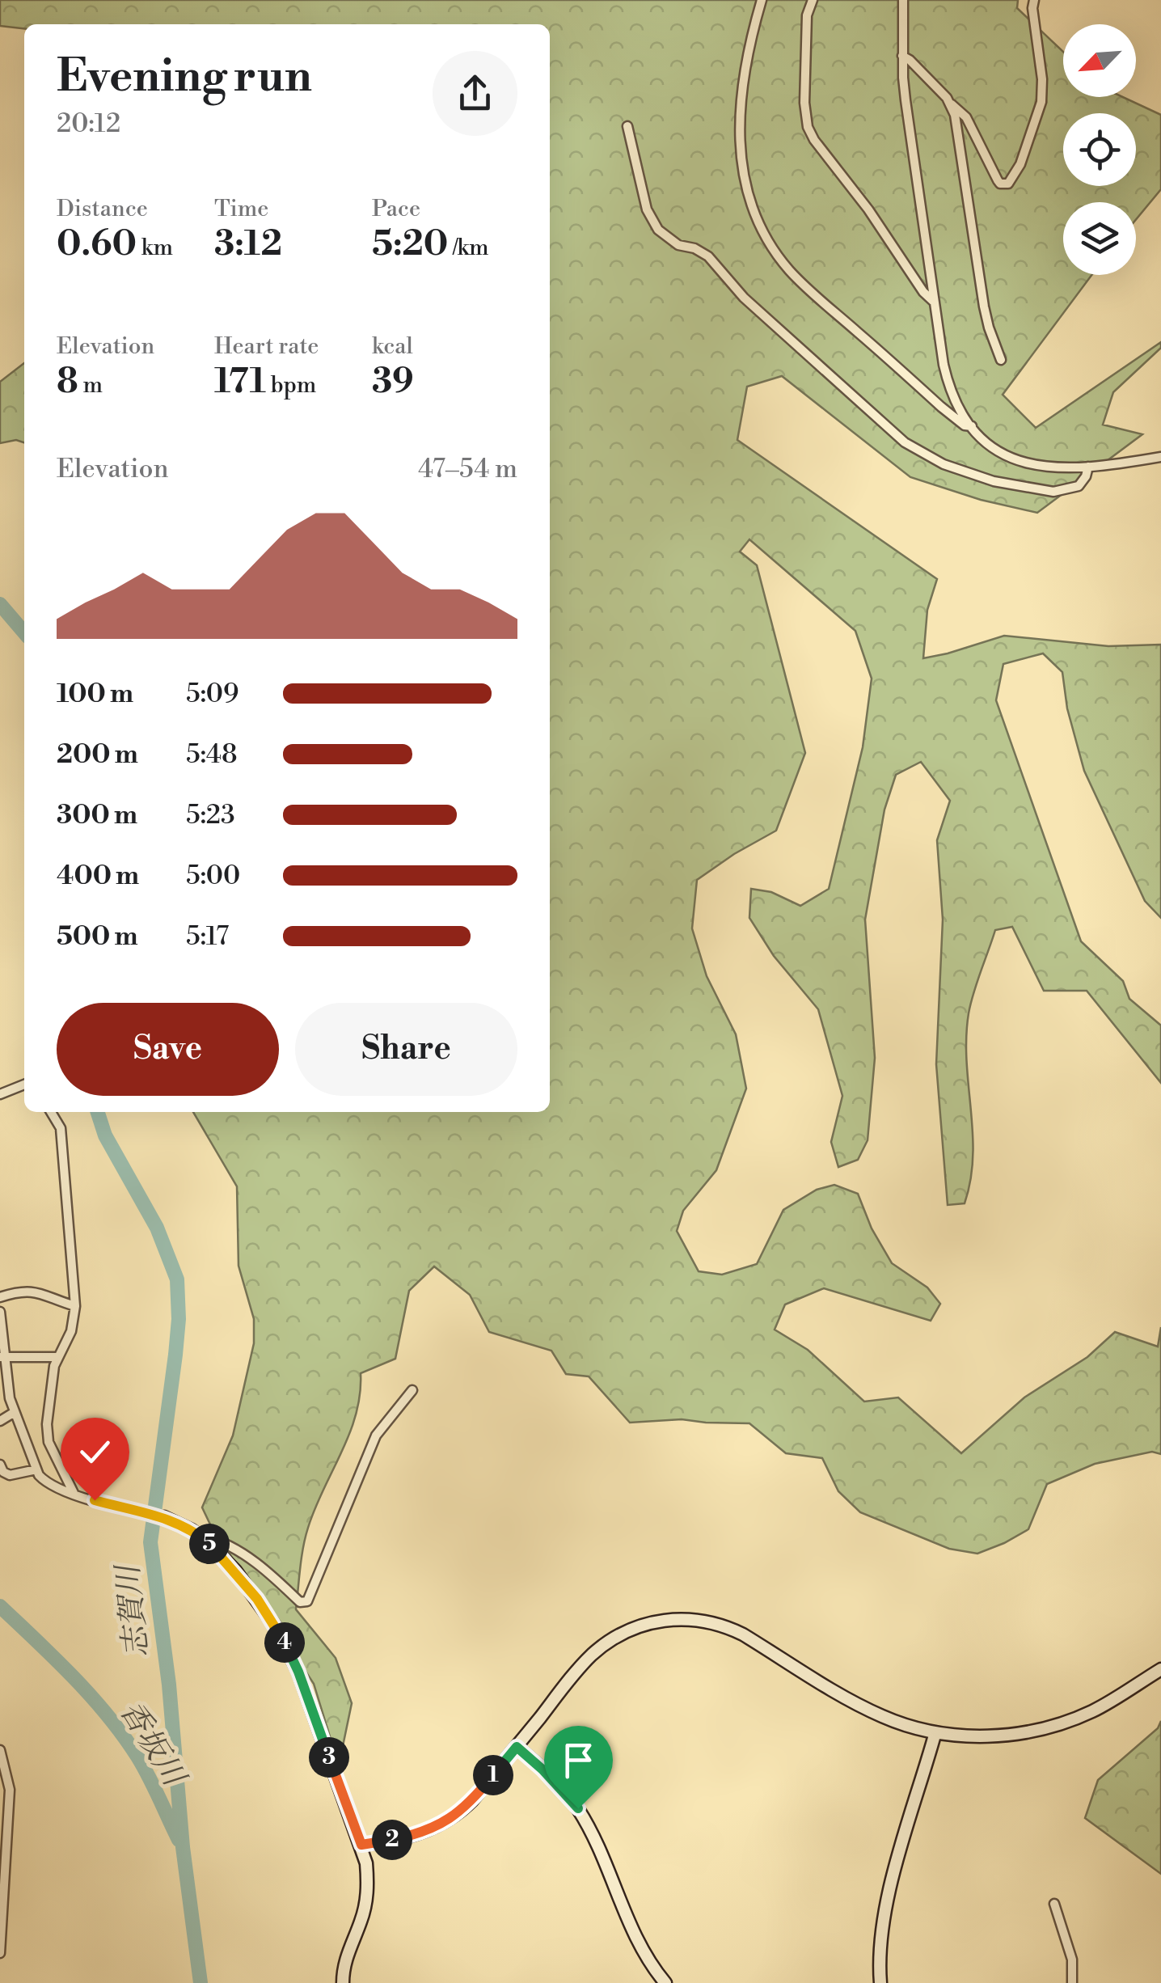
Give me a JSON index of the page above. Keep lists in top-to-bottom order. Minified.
{"water":["志賀川","香坂川"],"north":"bottom left","page":{"heading":["Evening run","20:12"],"stats":[["Distance","0.60 km"],["Time","3:12"],["Pace","5:20 /km"],["Elevation","8 m"],["Heart rate","171 bpm"],["kcal","39"]],"chart":["Elevation","47–54 m"],"list":[{"name":"100 m","note":"5:09"},{"name":"200 m","note":"5:48"},{"name":"300 m","note":"5:23"},{"name":"400 m","note":"5:00"},{"name":"500 m","note":"5:17"}],"buttons":["Save","Share"],"pins":["5","4","3","1","2"]}}
